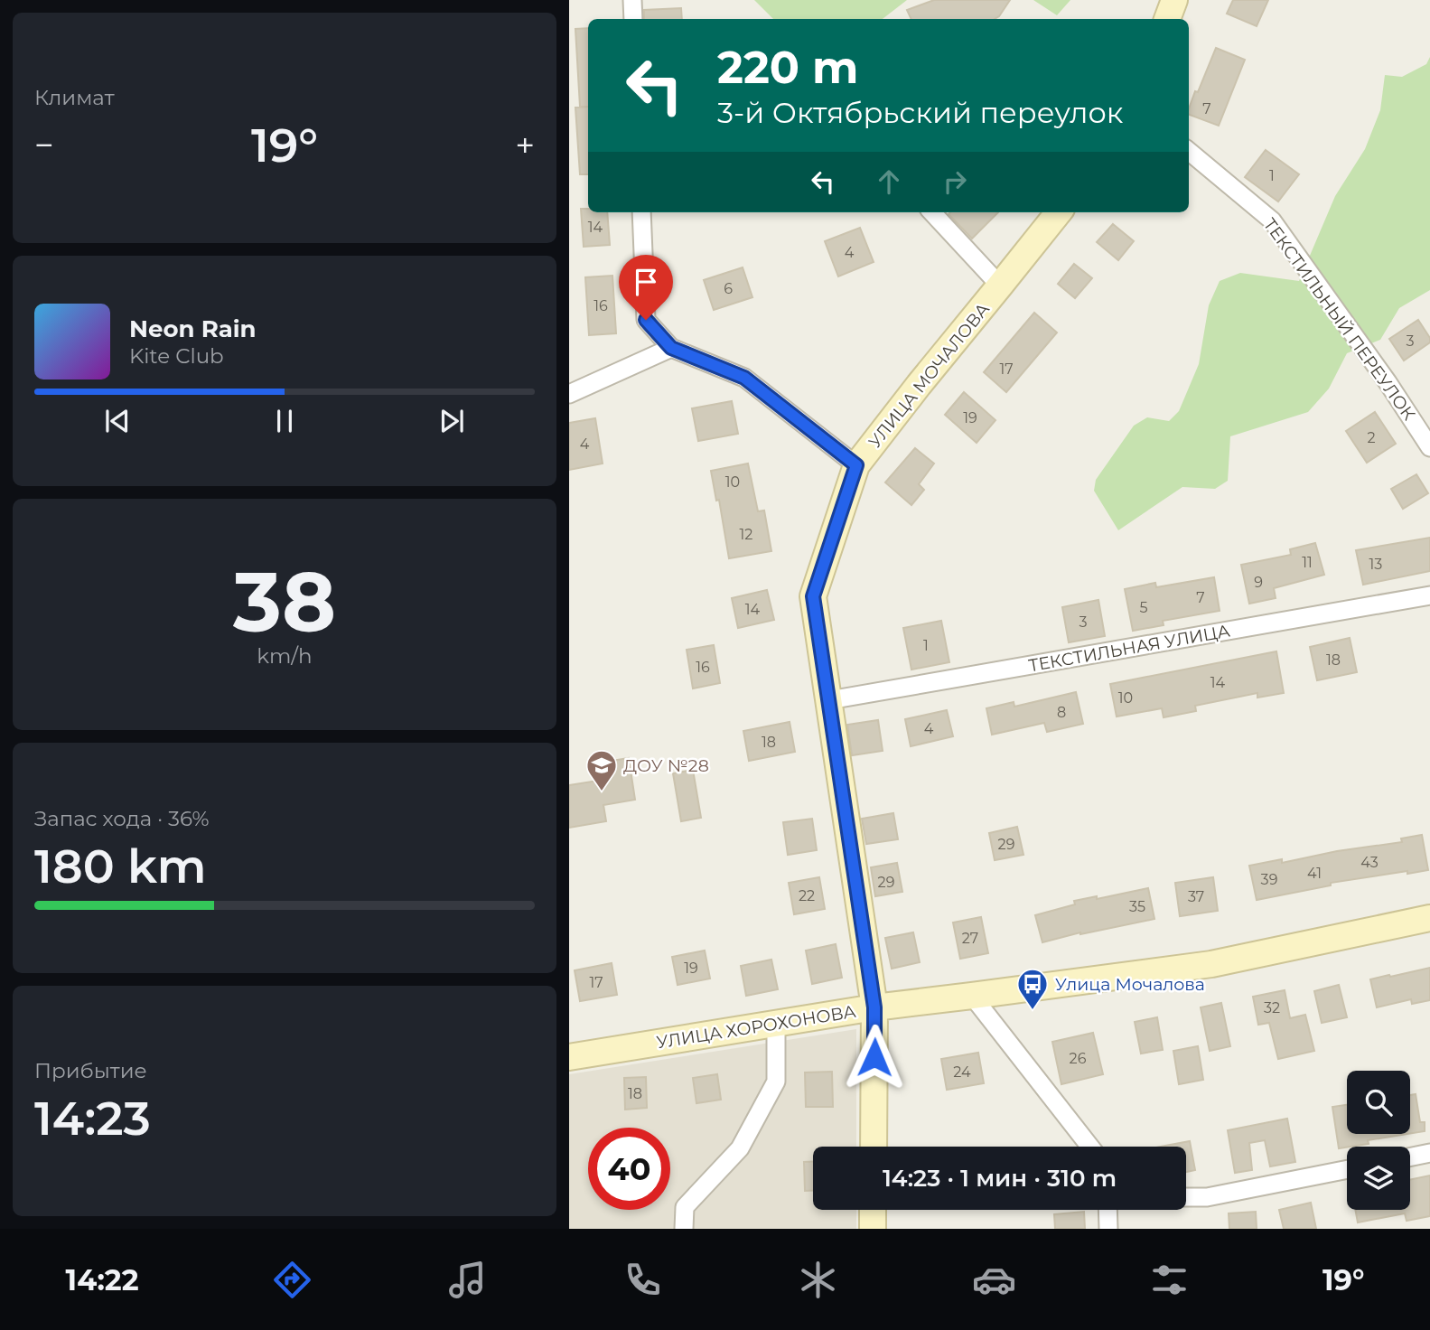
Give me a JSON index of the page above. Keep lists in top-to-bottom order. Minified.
{"streets":{"street":["ТЕКСТИЛЬНЫЙ ПЕРЕУЛОК","УЛИЦА МОЧАЛОВА","ТЕКСТИЛЬНАЯ УЛИЦА","УЛИЦА ХОРОХОНОВА"]},"crossings":[["УЛИЦА МОЧАЛОВА","ТЕКСТИЛЬНАЯ УЛИЦА"],["УЛИЦА МОЧАЛОВА","УЛИЦА ХОРОХОНОВА"]],"places":{"school or university":["ДОУ №28"],"bus stop":["Улица Мочалова"]},"house_numbers":["7","1","14","4","6","16","3","17","19","2","4","10","12","11","13","9","7","5","14","3","1","18","16","14","10","8","4","18","29","43","41","39","29","22","37","35","27","19","17","32","26","24","18"],"page":{"tile":["Климат",["38","km/h"],["Запас хода · 36%","180 km"],["Прибытие","14:23"]],"turn":["220 m","3-й Октябрьский переулок"],"heat":["−","19°","+"],"song":["Neon Rain","Kite Club"],"limit":"40","trip":"14:23 · 1 мин · 310 m","tabs":["14:22","19°"]}}
